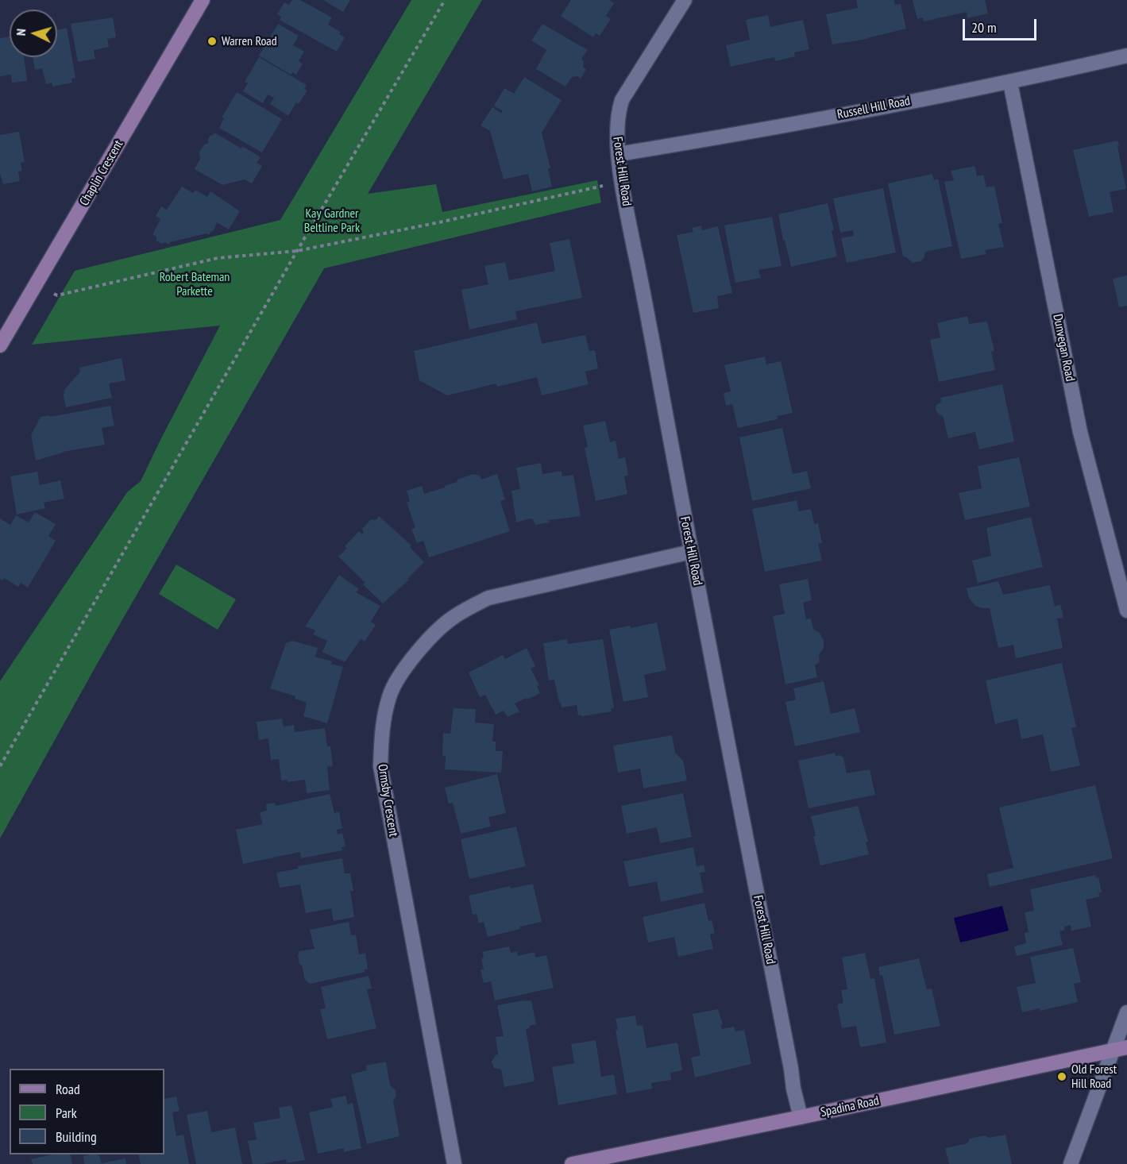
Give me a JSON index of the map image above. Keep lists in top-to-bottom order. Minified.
{"streets":{"street":["Russell Hill Road","Forest Hill Road","Chaplin Crescent","Dunvegan Road","Ormsby Crescent","Spadina Road"]},"crossings":[["Russell Hill Road","Forest Hill Road"],["Russell Hill Road","Dunvegan Road"],["Forest Hill Road","Ormsby Crescent"],["Forest Hill Road","Spadina Road"]],"parks":["Kay Gardner Beltline Park","Robert Bateman Parkette"],"places":["Warren Road","Old Forest Hill Road"],"legend":["Road","Park","Building"],"scale_bar":"20 m","north":"left"}
